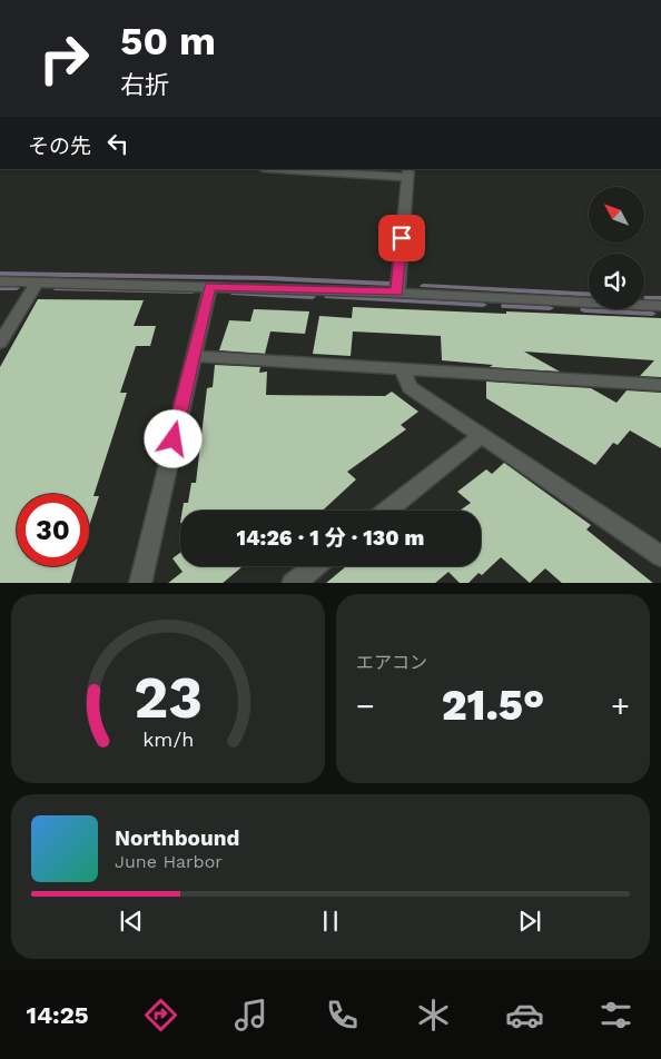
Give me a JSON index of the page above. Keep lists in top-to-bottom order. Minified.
{"north":"top left","page":{"turn":["50 m","右折"],"then":"その先","limit":"30","trip":"14:26 · 1 分 · 130 m","tile":"エアコン","heat":["−","21.5°","+"],"song":["Northbound","June Harbor"],"tabs":"14:25","gauge":["23","km/h"]}}
